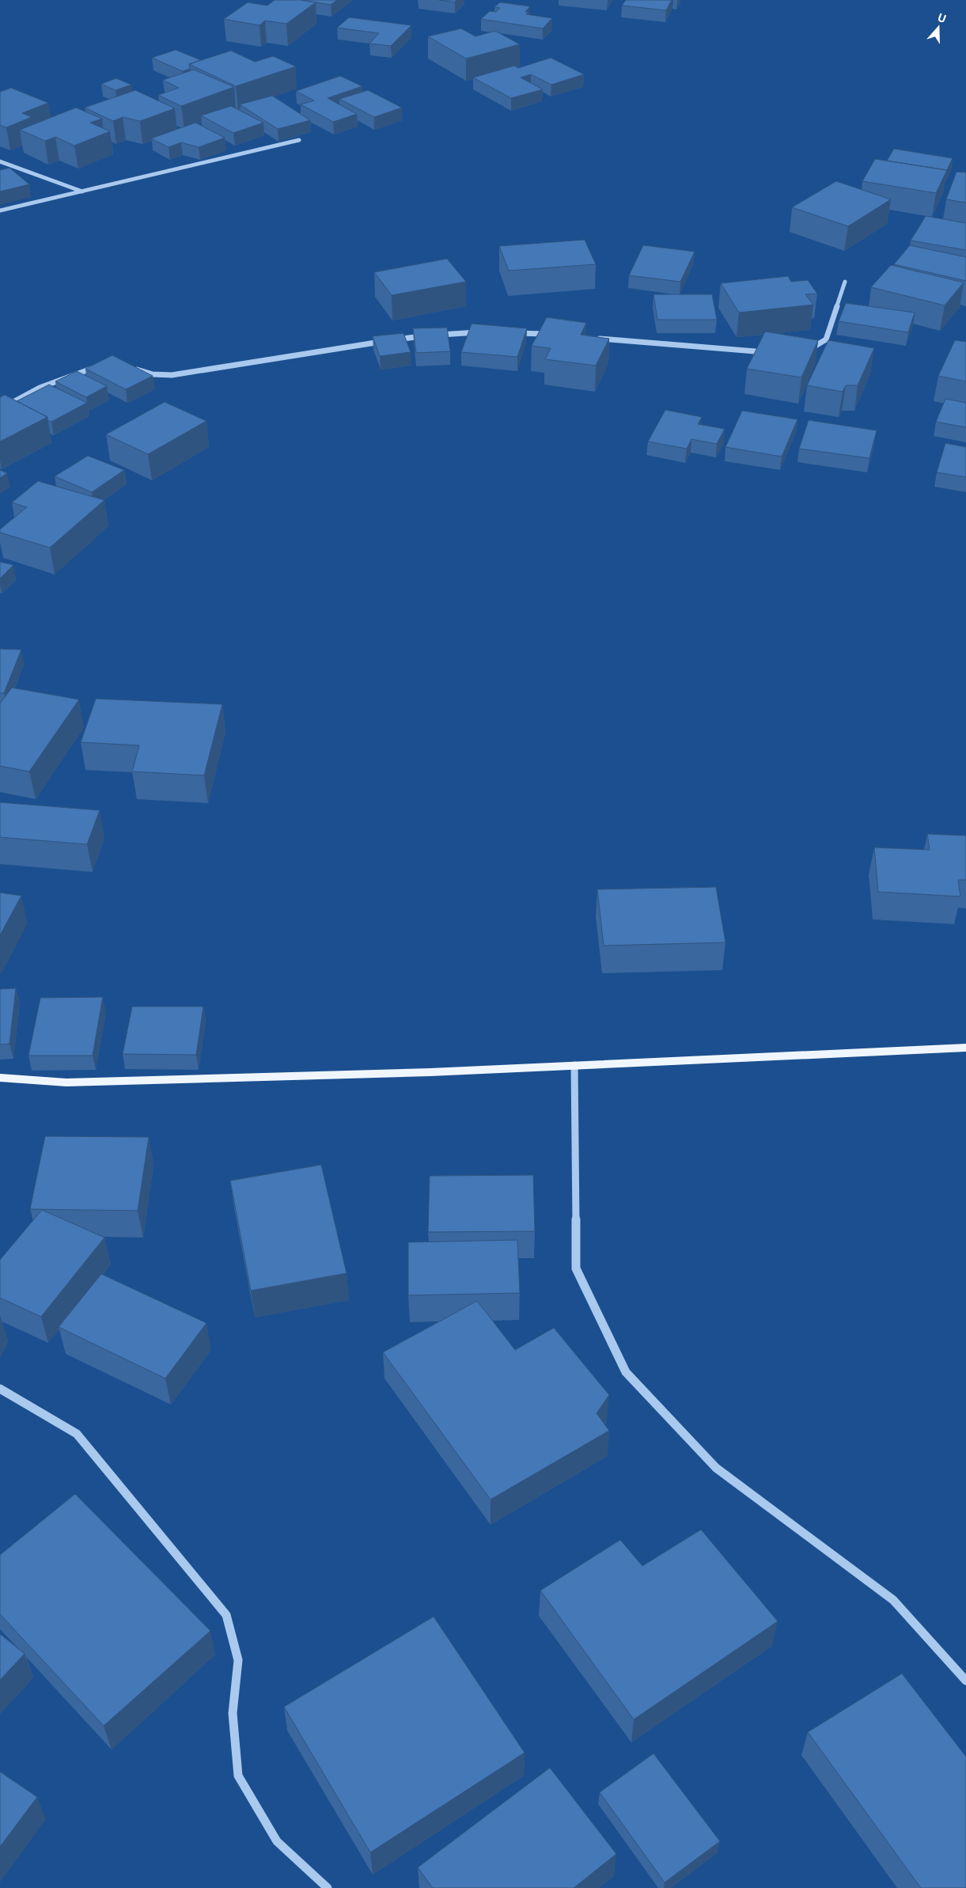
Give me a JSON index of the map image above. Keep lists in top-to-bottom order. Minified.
{"north":"top"}
